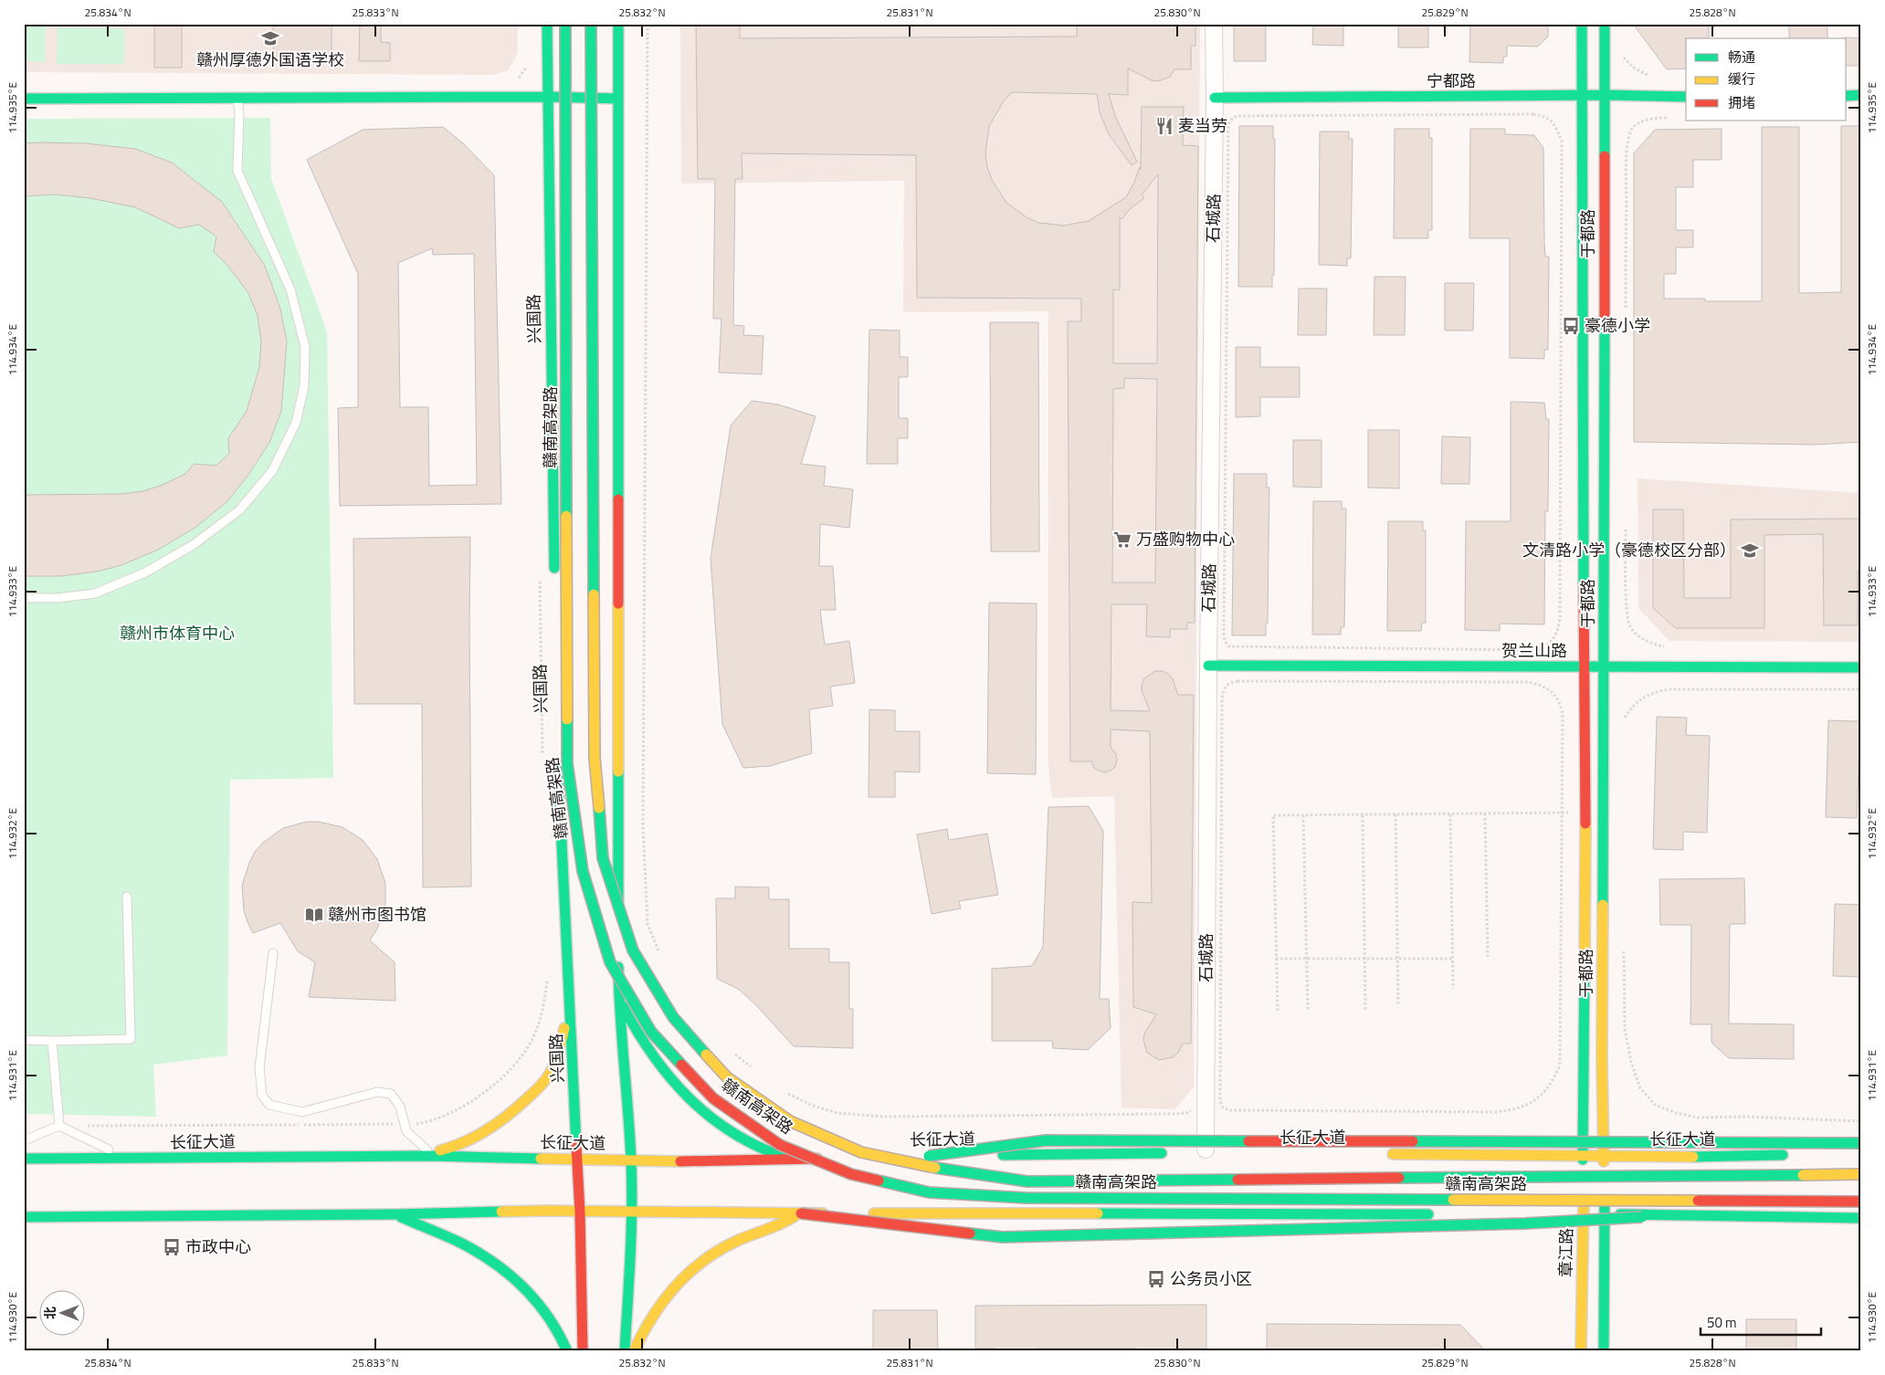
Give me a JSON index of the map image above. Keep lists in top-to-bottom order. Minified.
{"streets":{"main road":["宁都路","于都路","兴国路","赣南高架路","贺兰山路","长征大道","章江路"],"street":["石城路"]},"crossings":[["宁都路","石城路"],["宁都路","于都路"],["石城路","贺兰山路"],["于都路","贺兰山路"],["于都路","长征大道"],["于都路","章江路"],["兴国路","长征大道"],["长征大道","章江路"]],"parks":["赣州市体育中心"],"places":{"school or university":["赣州厚德外国语学校","文清路小学（豪德校区分部）"],"restaurant":["麦当劳"],"bus stop":["豪德小学","市政中心","公务员小区"],"supermarket":["万盛购物中心"],"library":["赣州市图书馆"]},"legend":["畅通","缓行","拥堵"],"scale_bar":"50 m","north":"left","coordinates":["25.834°N","25.833°N","25.832°N","25.831°N","25.830°N","25.829°N","25.828°N","114.935°E","114.934°E","114.933°E","114.932°E","114.931°E","114.930°E"]}
